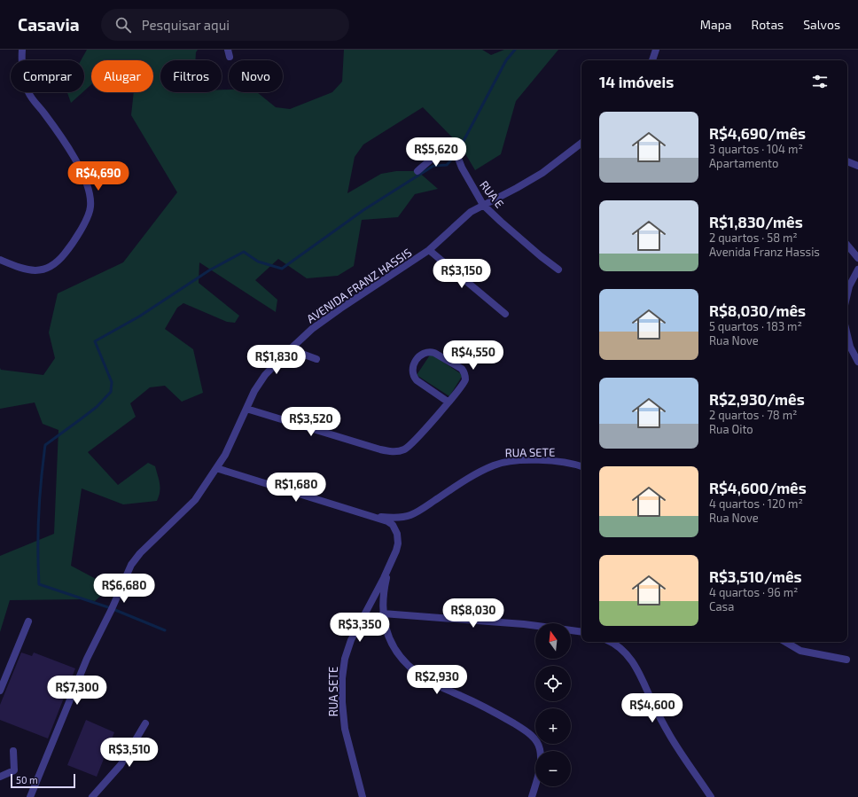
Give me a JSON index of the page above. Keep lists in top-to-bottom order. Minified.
{"streets":{"street":["RUA E","AVENIDA FRANZ HASSIS","RUA SETE"]},"crossings":[["RUA E","AVENIDA FRANZ HASSIS"]],"scale_bar":"50 m","north":"top","page":{"header":"Casavia","search":"Pesquisar aqui","nav":["Mapa","Rotas","Salvos"],"chip":["Comprar","Alugar","Filtros","Novo"],"heading":"14 imóveis","list":[{"name":"R$4,690/mês","note":"3 quartos · 104 m² · Apartamento"},{"name":"R$1,830/mês","note":"2 quartos · 58 m² · Avenida Franz Hassis"},{"name":"R$8,030/mês","note":"5 quartos · 183 m² · Rua Nove"},{"name":"R$2,930/mês","note":"2 quartos · 78 m² · Rua Oito"},{"name":"R$4,600/mês","note":"4 quartos · 120 m² · Rua Nove"},{"name":"R$3,510/mês","note":"4 quartos · 96 m² · Casa"}],"price":["R$5,620","R$4,690","R$3,150","R$4,550","R$1,830","R$3,520","R$1,680","R$6,680","R$8,030","R$3,350","R$2,930","R$7,300","R$4,600","R$3,510"],"map_buttons":["+","−"],"scale":"50 m"}}
